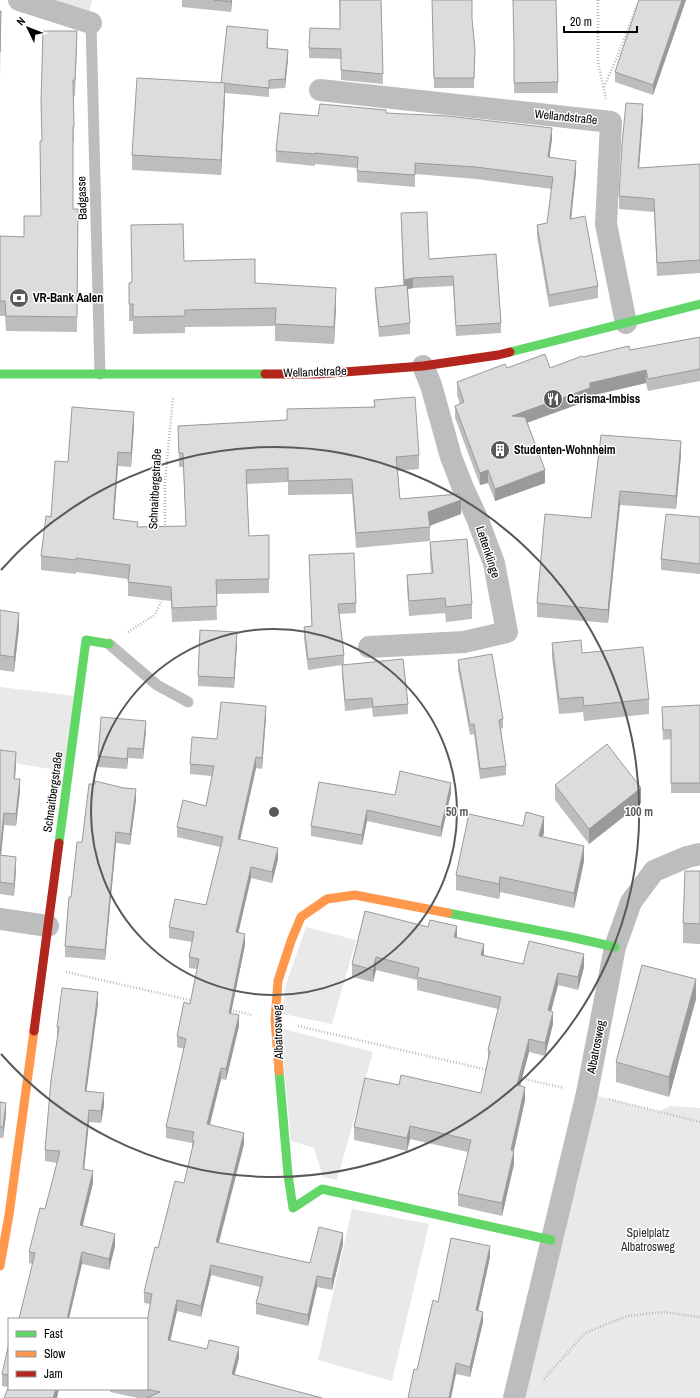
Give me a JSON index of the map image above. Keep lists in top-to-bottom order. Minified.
{"streets":{"street":["Wellandstraße","Schnaitbergstraße","Lettenklinge","Albatrosweg"],"lane":["Badgasse"]},"crossings":[["Wellandstraße","Badgasse"],["Wellandstraße","Schnaitbergstraße"],["Wellandstraße","Lettenklinge"]],"parks":["Spielplatz Albatrosweg"],"places":{"bank":["VR-Bank Aalen"],"restaurant":["Carisma-Imbiss"],"building":["Studenten-Wohnheim"]},"legend":["Fast","Slow","Jam"],"scale_bar":"20 m","north":"top left","rings":["50 m","100 m"]}
